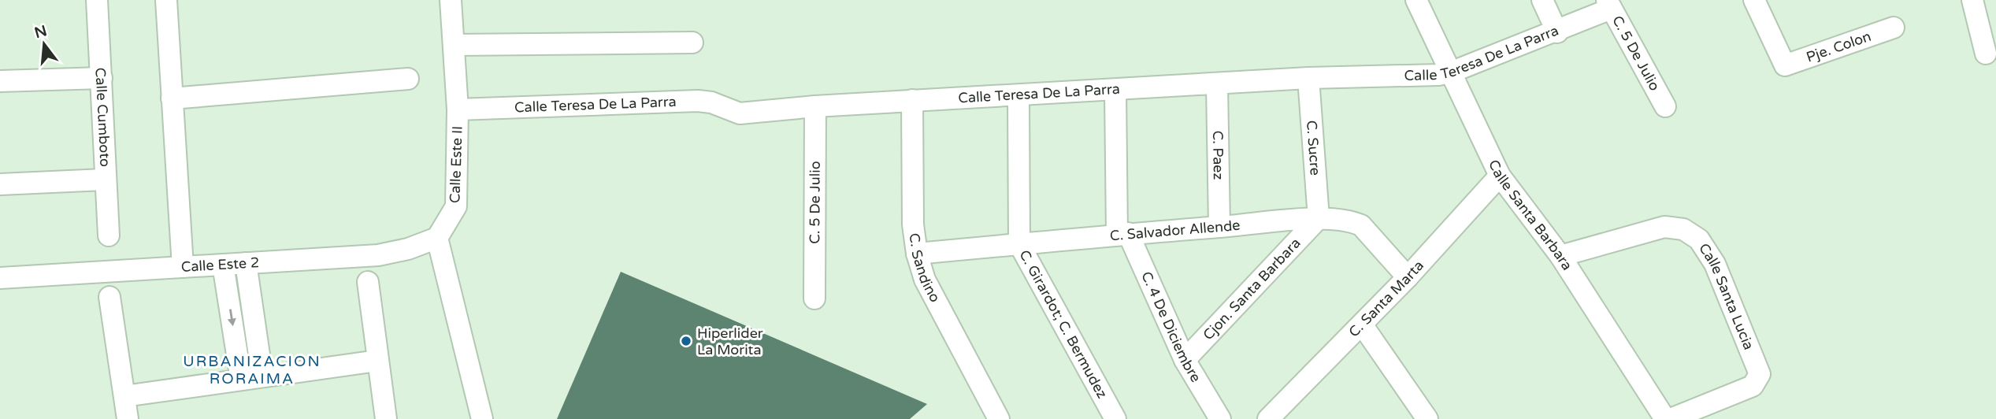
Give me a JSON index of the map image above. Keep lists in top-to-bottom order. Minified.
{"streets":{"street":["Pje. Colon","Calle Teresa De La Parra","C. 5 De Julio","Calle Cumboto","C. Sucre","C. Paez","Calle Este II","Calle Santa Barbara","C. Salvador Allende","Calle Este 2","C. Sandino","Cjon. Santa Barbara","Calle Santa Lucia","C. Santa Marta","C. Girardot; C. Bermudez","C. 4 De Diciembre"]},"crossings":[["Calle Teresa De La Parra","C. 5 De Julio"],["Calle Teresa De La Parra","C. Sucre"],["Calle Teresa De La Parra","C. Paez"],["Calle Teresa De La Parra","Calle Este II"],["Calle Teresa De La Parra","Calle Santa Barbara"],["Calle Teresa De La Parra","C. Sandino"],["Calle Teresa De La Parra","C. Girardot; C. Bermudez"],["Calle Teresa De La Parra","C. 4 De Diciembre"],["C. Sucre","C. Salvador Allende"],["C. Sucre","Cjon. Santa Barbara"],["C. Paez","C. Salvador Allende"],["Calle Este II","Calle Este 2"],["Calle Santa Barbara","Calle Santa Lucia"],["Calle Santa Barbara","C. Santa Marta"],["C. Salvador Allende","C. Sandino"],["C. Salvador Allende","Cjon. Santa Barbara"],["C. Salvador Allende","C. Santa Marta"],["C. Salvador Allende","C. Girardot; C. Bermudez"],["C. Salvador Allende","C. 4 De Diciembre"],["Cjon. Santa Barbara","C. 4 De Diciembre"]],"districts":["URBANIZACION RORAIMA"],"places":["Hiperlider La Morita"],"north":"top"}
